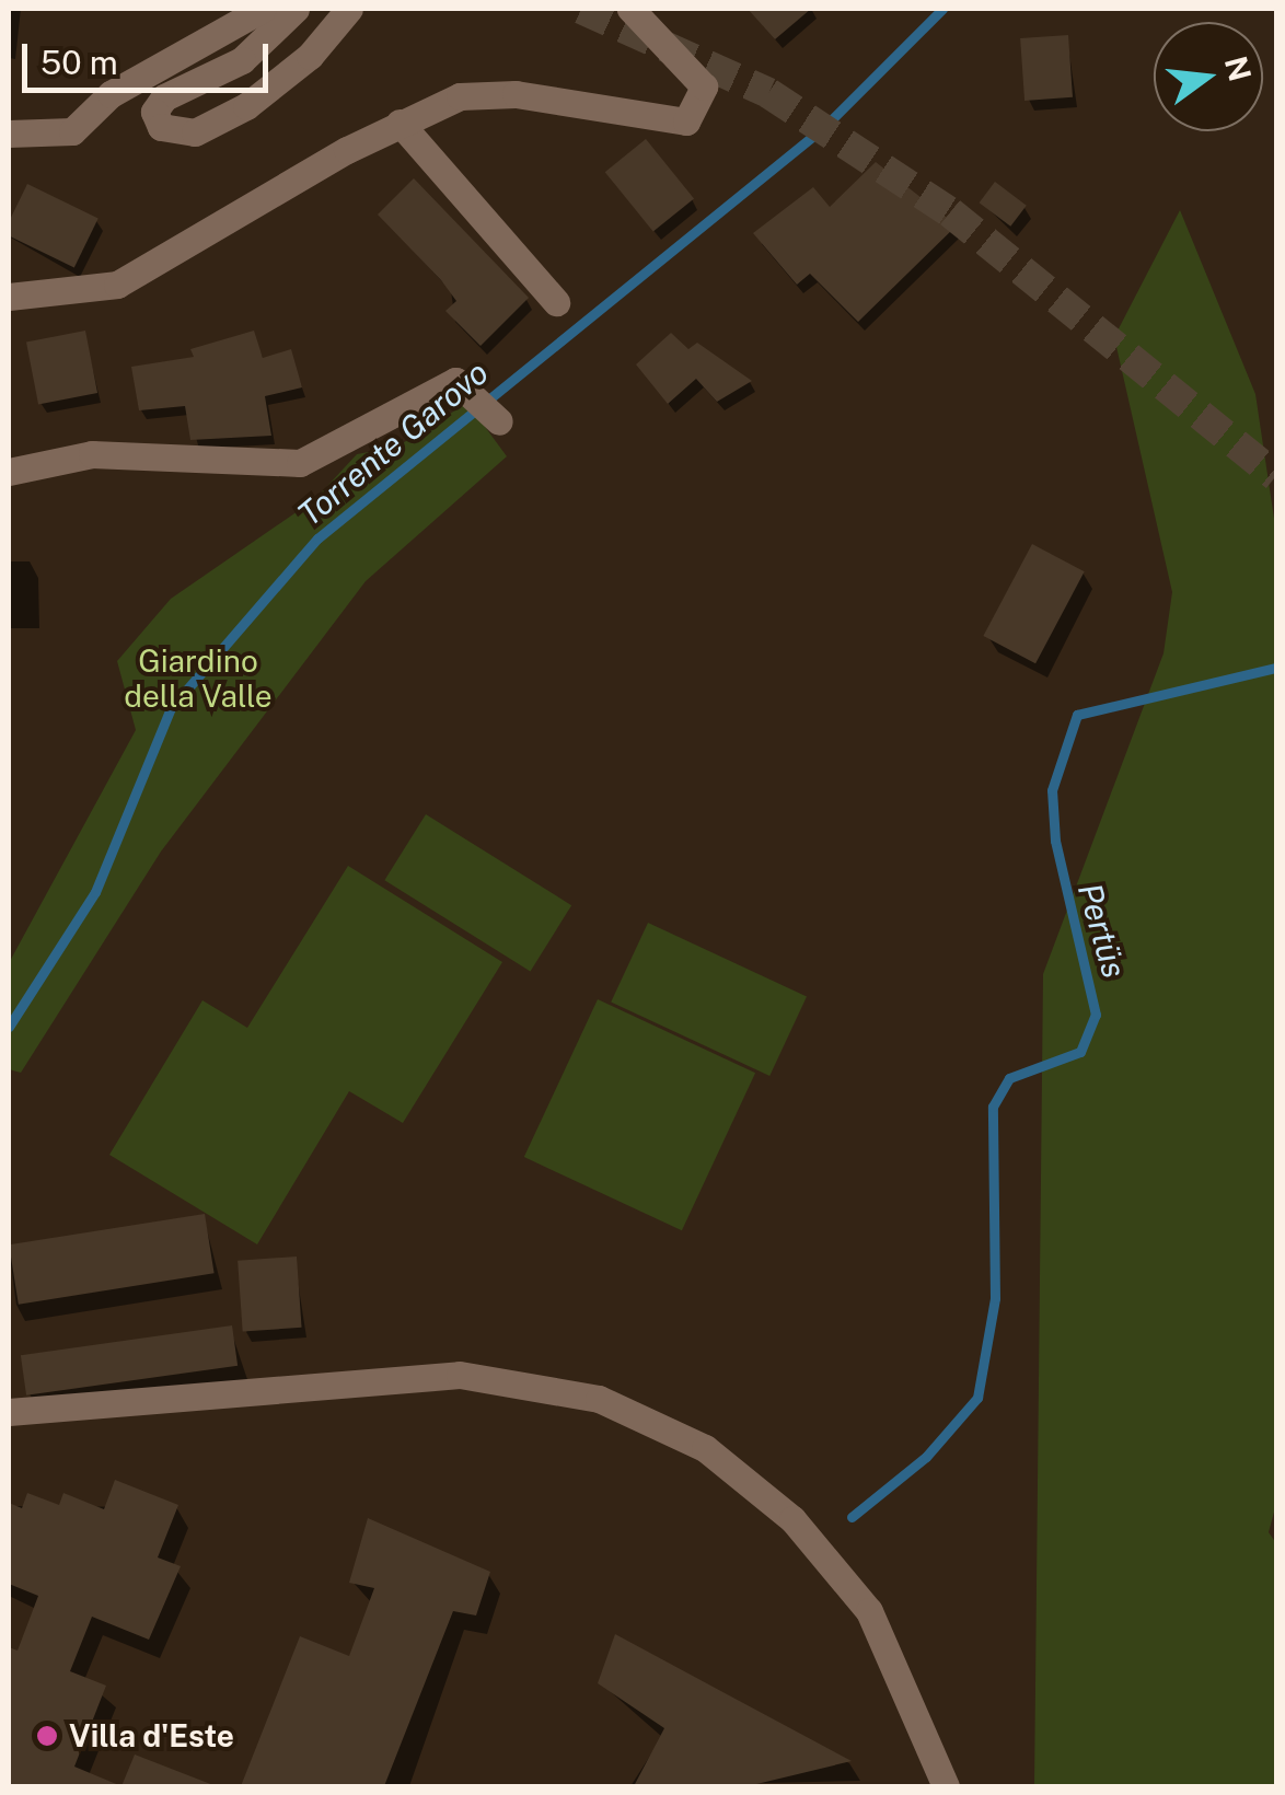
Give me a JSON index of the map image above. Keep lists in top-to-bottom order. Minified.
{"water":["Torrente Garovo","Pertüs"],"parks":["Giardino della Valle"],"places":["Villa d'Este"],"scale_bar":"50 m","north":"right"}
